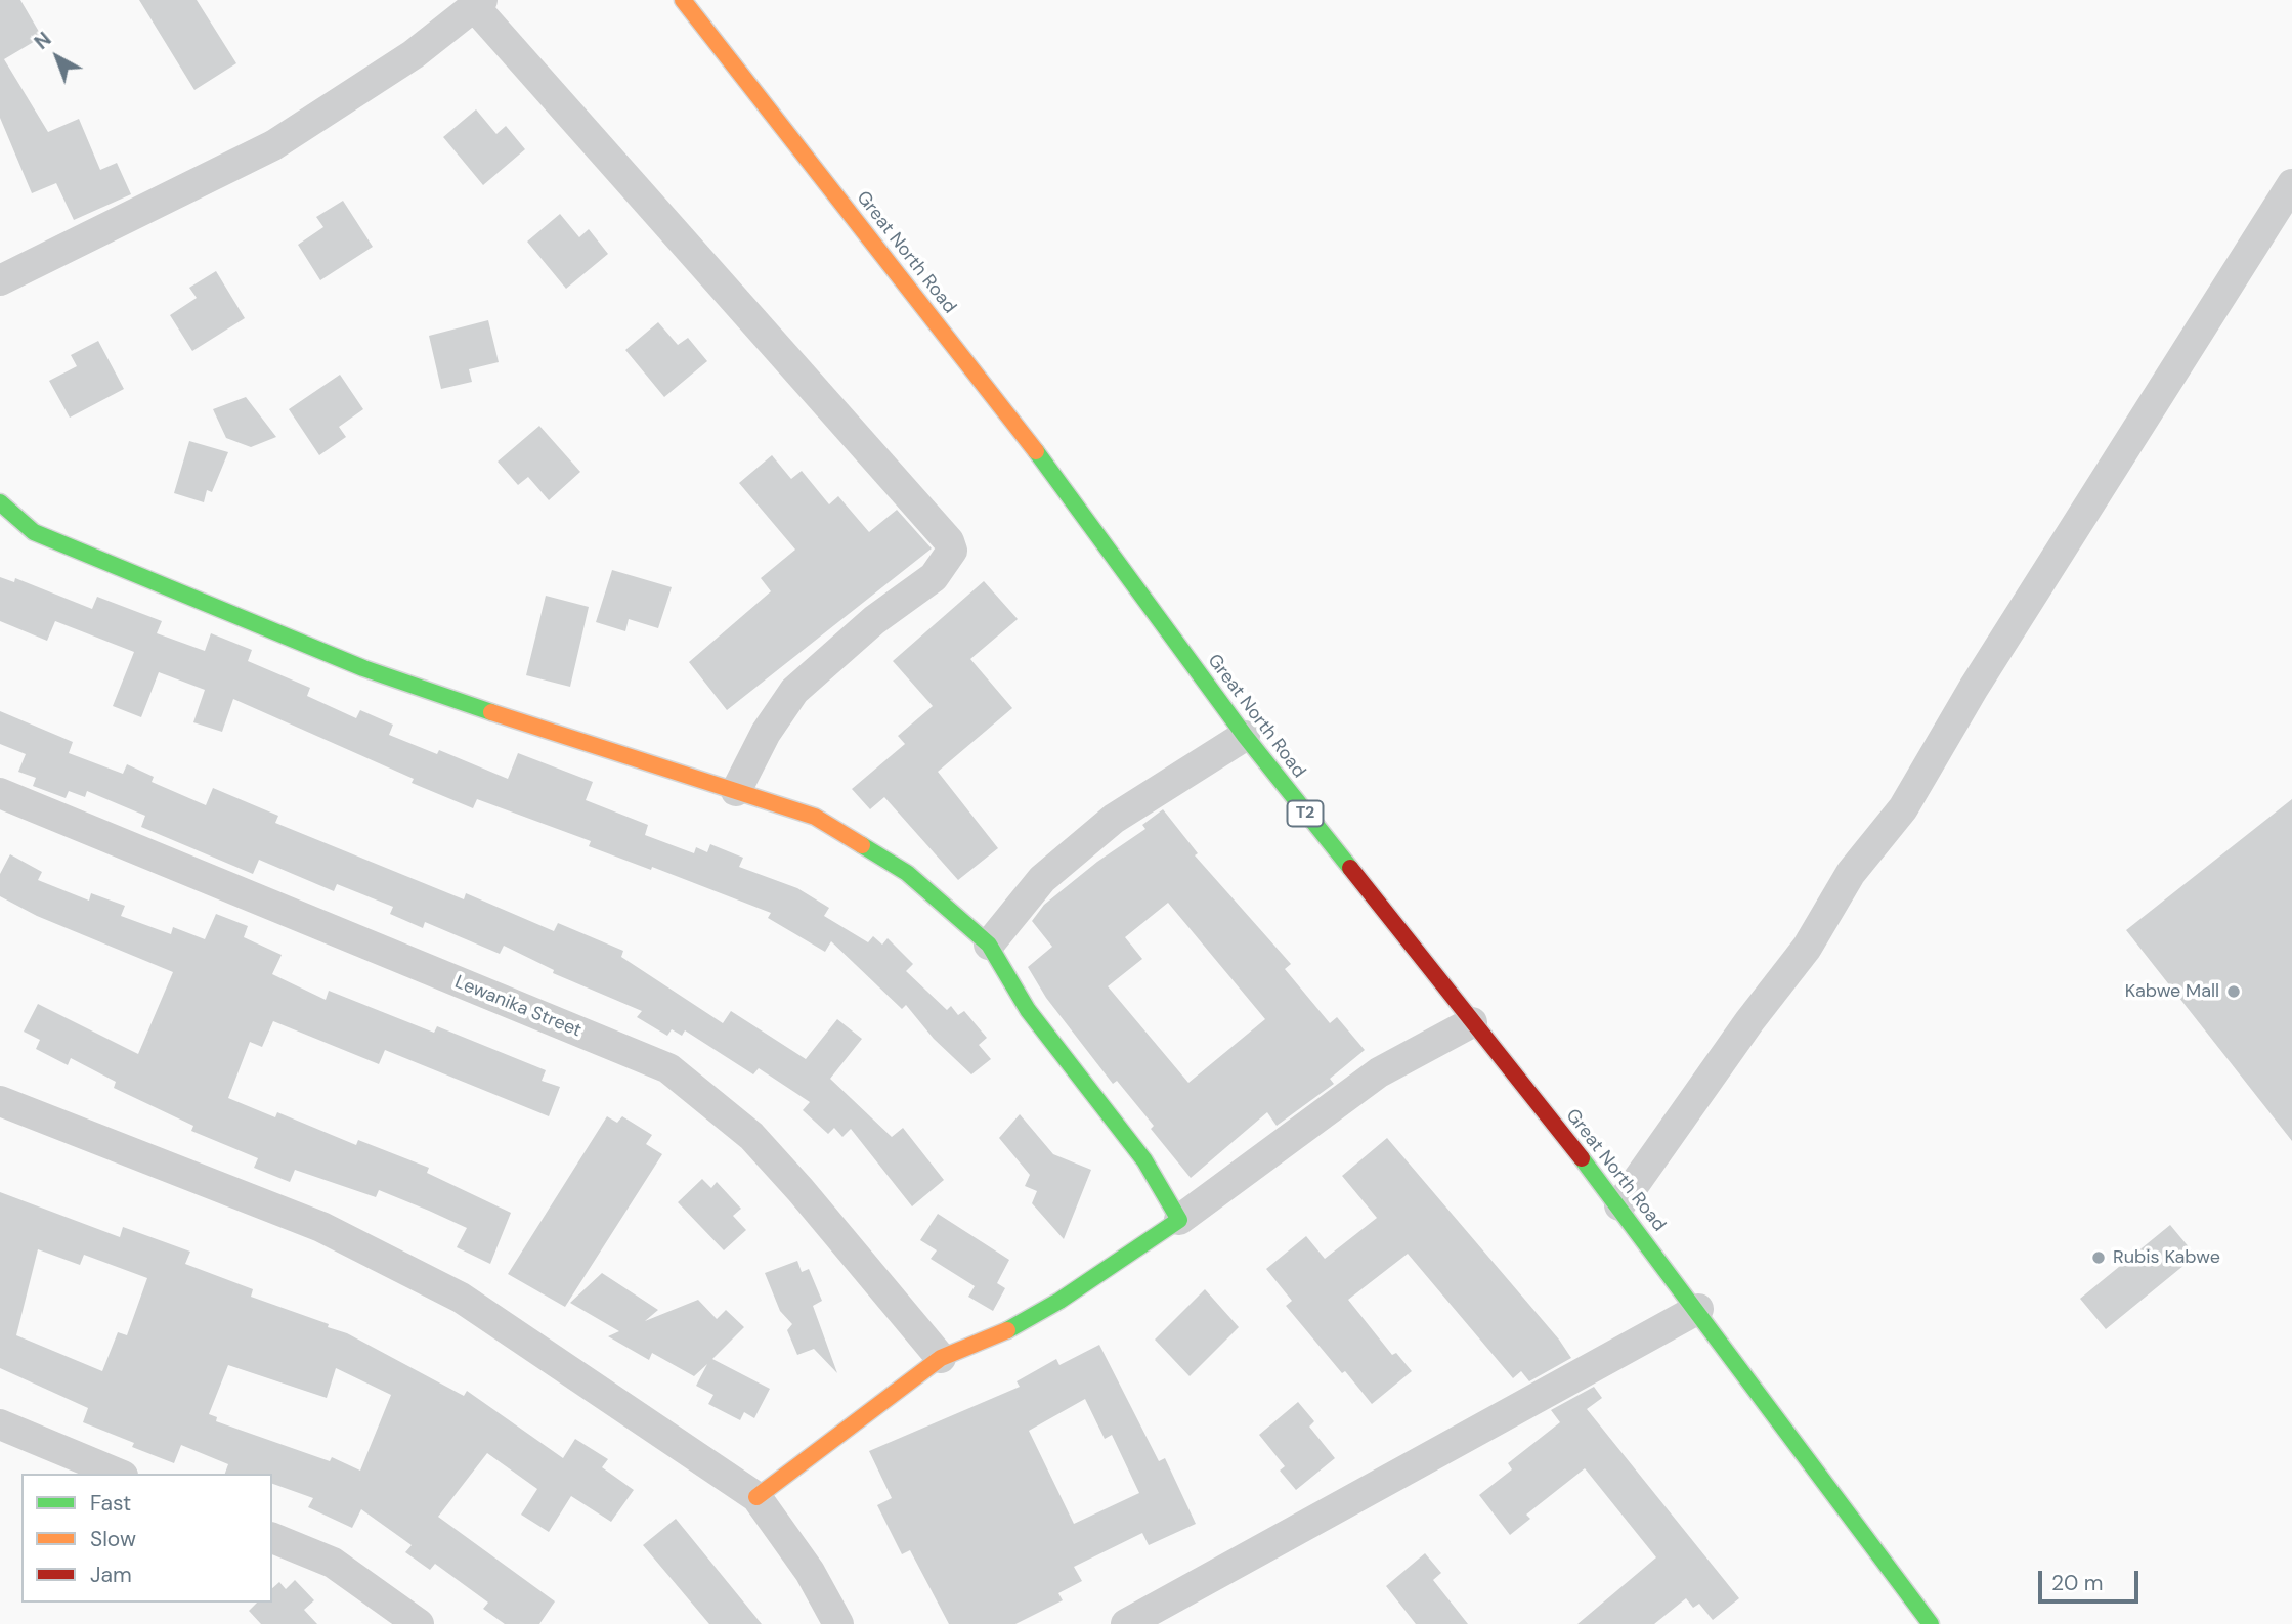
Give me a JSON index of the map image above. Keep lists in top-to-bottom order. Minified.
{"streets":{"main road":["Great North Road","T2"],"street":["Lewanika Street"]},"places":["Kabwe Mall","Rubis Kabwe"],"legend":["Fast","Slow","Jam"],"scale_bar":"20 m","north":"top left"}
